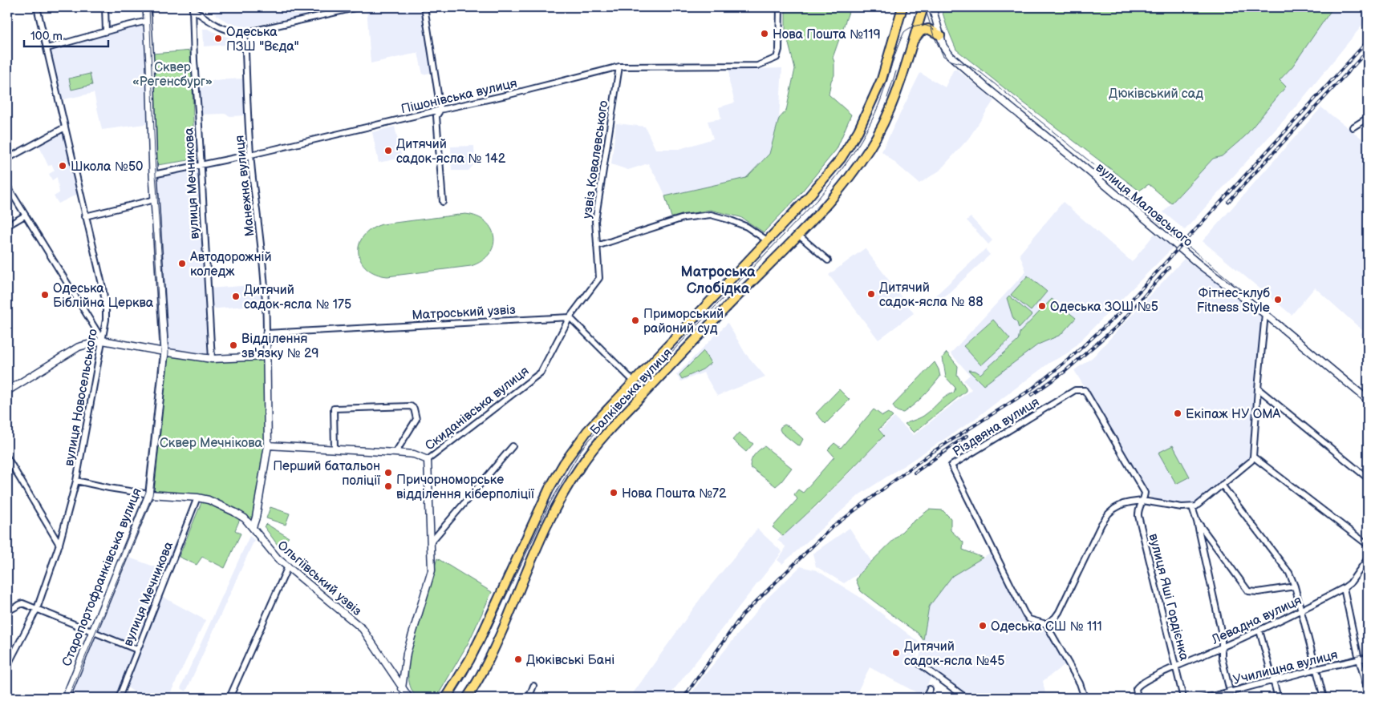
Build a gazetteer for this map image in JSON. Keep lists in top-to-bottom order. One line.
{"streets":{"main road":["Балківська вулиця","Старопортофранківська вулиця"],"street":["Пішонівська вулиця","узвіз Ковалевського","вулиця Мечникова","Манежна вулиця","вулиця Маловського","Матроський узвіз","вулиця Новосельського","Скиданівська вулиця","Різдвяна вулиця","Ольгіївський узвіз","вулиця Яші Гордієнка","Левадна вулиця","Училищна вулиця"]},"crossings":[["Пішонівська вулиця","узвіз Ковалевського"],["Пішонівська вулиця","вулиця Мечникова"],["Пішонівська вулиця","Манежна вулиця"],["Пішонівська вулиця","Старопортофранківська вулиця"],["узвіз Ковалевського","Матроський узвіз"],["узвіз Ковалевського","Скиданівська вулиця"],["вулиця Мечникова","Ольгіївський узвіз"],["Манежна вулиця","Матроський узвіз"],["Манежна вулиця","Ольгіївський узвіз"],["Матроський узвіз","Скиданівська вулиця"],["Скиданівська вулиця","Ольгіївський узвіз"],["Різдвяна вулиця","вулиця Яші Гордієнка"],["Старопортофранківська вулиця","Ольгіївський узвіз"],["вулиця Яші Гордієнка","Левадна вулиця"]],"districts":["Матроська Слобідка"],"parks":["Сквер «Регенсбург»","Дюківський сад","Сквер Мечнікова"],"places":["Нова Пошта №119","Одеська ПЗШ \"Вєда\"","Дитячий садок-ясла № 142","Школа №50","Автодорожній коледж","Дитячий садок-ясла № 88","Одеська Біблійна Церква","Дитячий садок-ясла № 175","Фітнес-клуб Fitness Style","Одеська ЗОШ №5","Приморський районий суд","Відділення зв'язку № 29","Екіпаж НУ ОМА","Перший батальон поліції","Причорноморське відділення кіберполіції","Нова Пошта №72","Одеська СШ № 111","Дитячий садок-ясла №45","Дюківські Бані"],"scale_bar":"100 m"}
